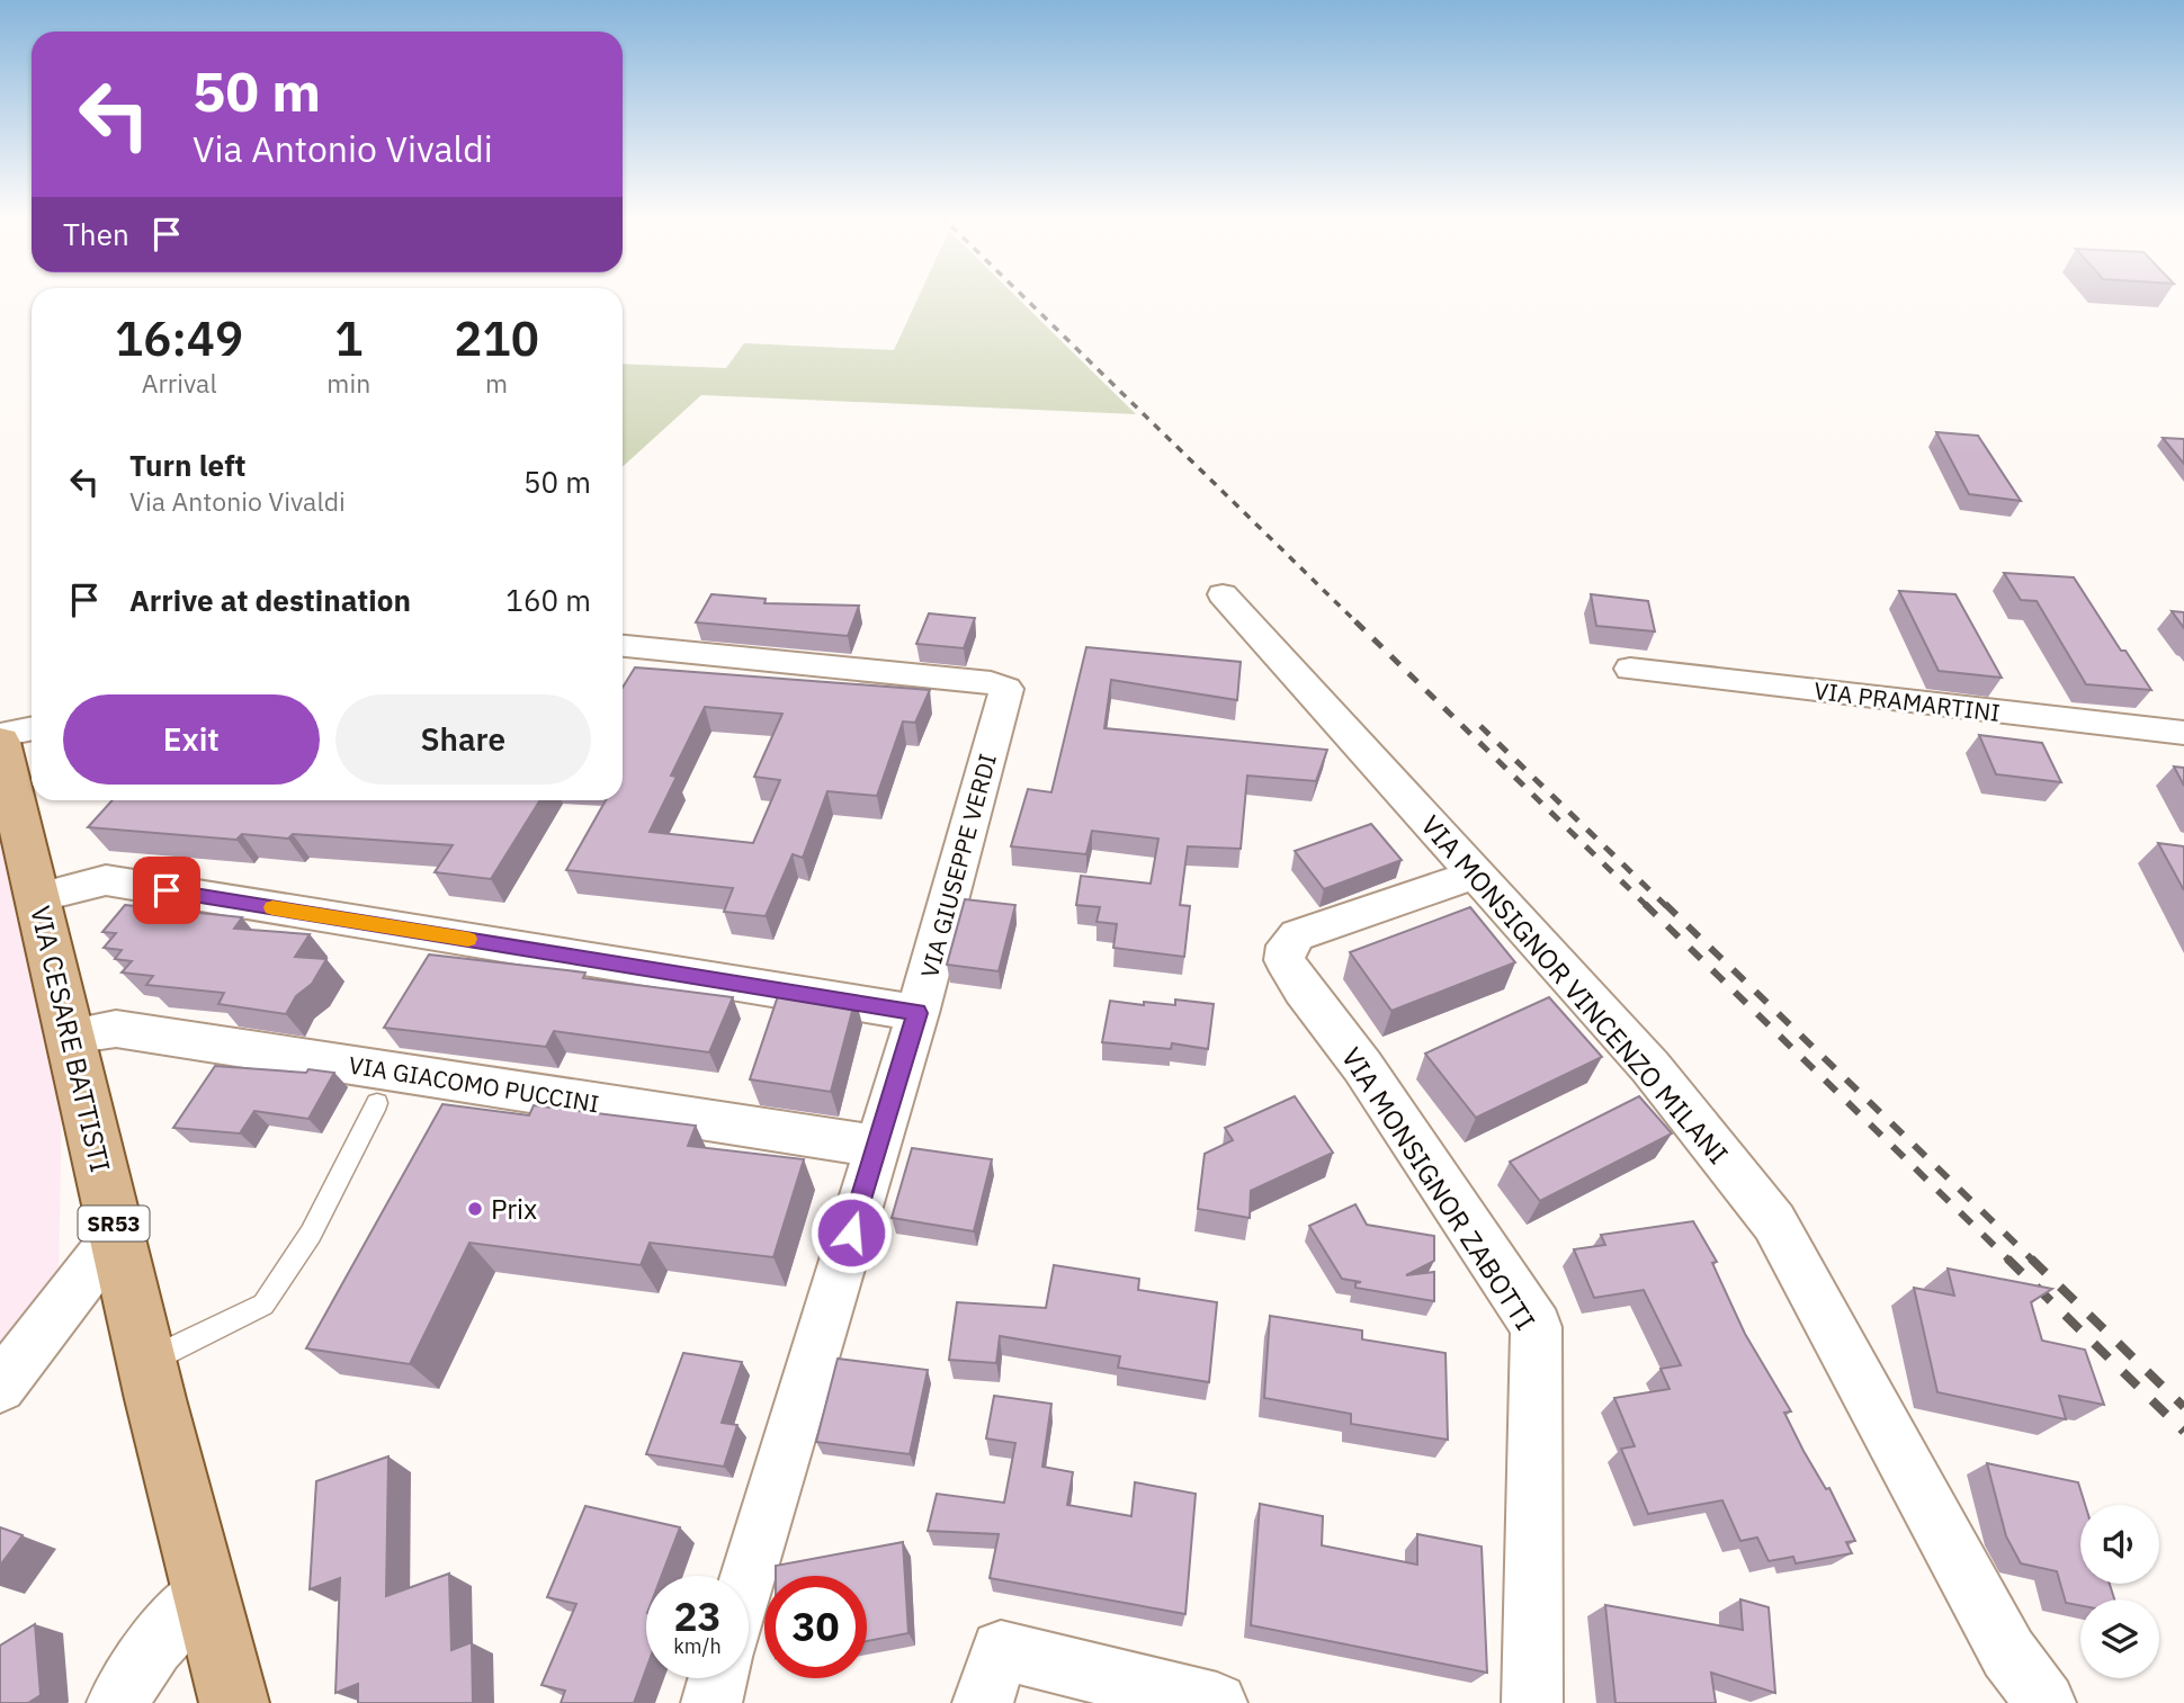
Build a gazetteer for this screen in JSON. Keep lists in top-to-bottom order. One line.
{"streets":{"main road":["VIA CESARE BATTISTI","SR53"],"street":["VIA PRAMARTINI","VIA GIUSEPPE VERDI","VIA MONSIGNOR VINCENZO MILANI","VIA GIACOMO PUCCINI","VIA MONSIGNOR ZABOTTI"]},"crossings":[["VIA GIUSEPPE VERDI","VIA GIACOMO PUCCINI"],["VIA MONSIGNOR VINCENZO MILANI","VIA MONSIGNOR ZABOTTI"],["VIA CESARE BATTISTI","VIA GIACOMO PUCCINI"]],"places":["Prix"],"page":{"turn":["50 m","Via Antonio Vivaldi"],"then":"Then","eta":["16:49","Arrival","1","min","210","m"],"list":[{"name":"Turn left","note":"Via Antonio Vivaldi","value":"50 m"},{"name":"Arrive at destination","value":"160 m"}],"buttons":["Exit","Share"],"speed":"23 km/h","limit":"30"}}
